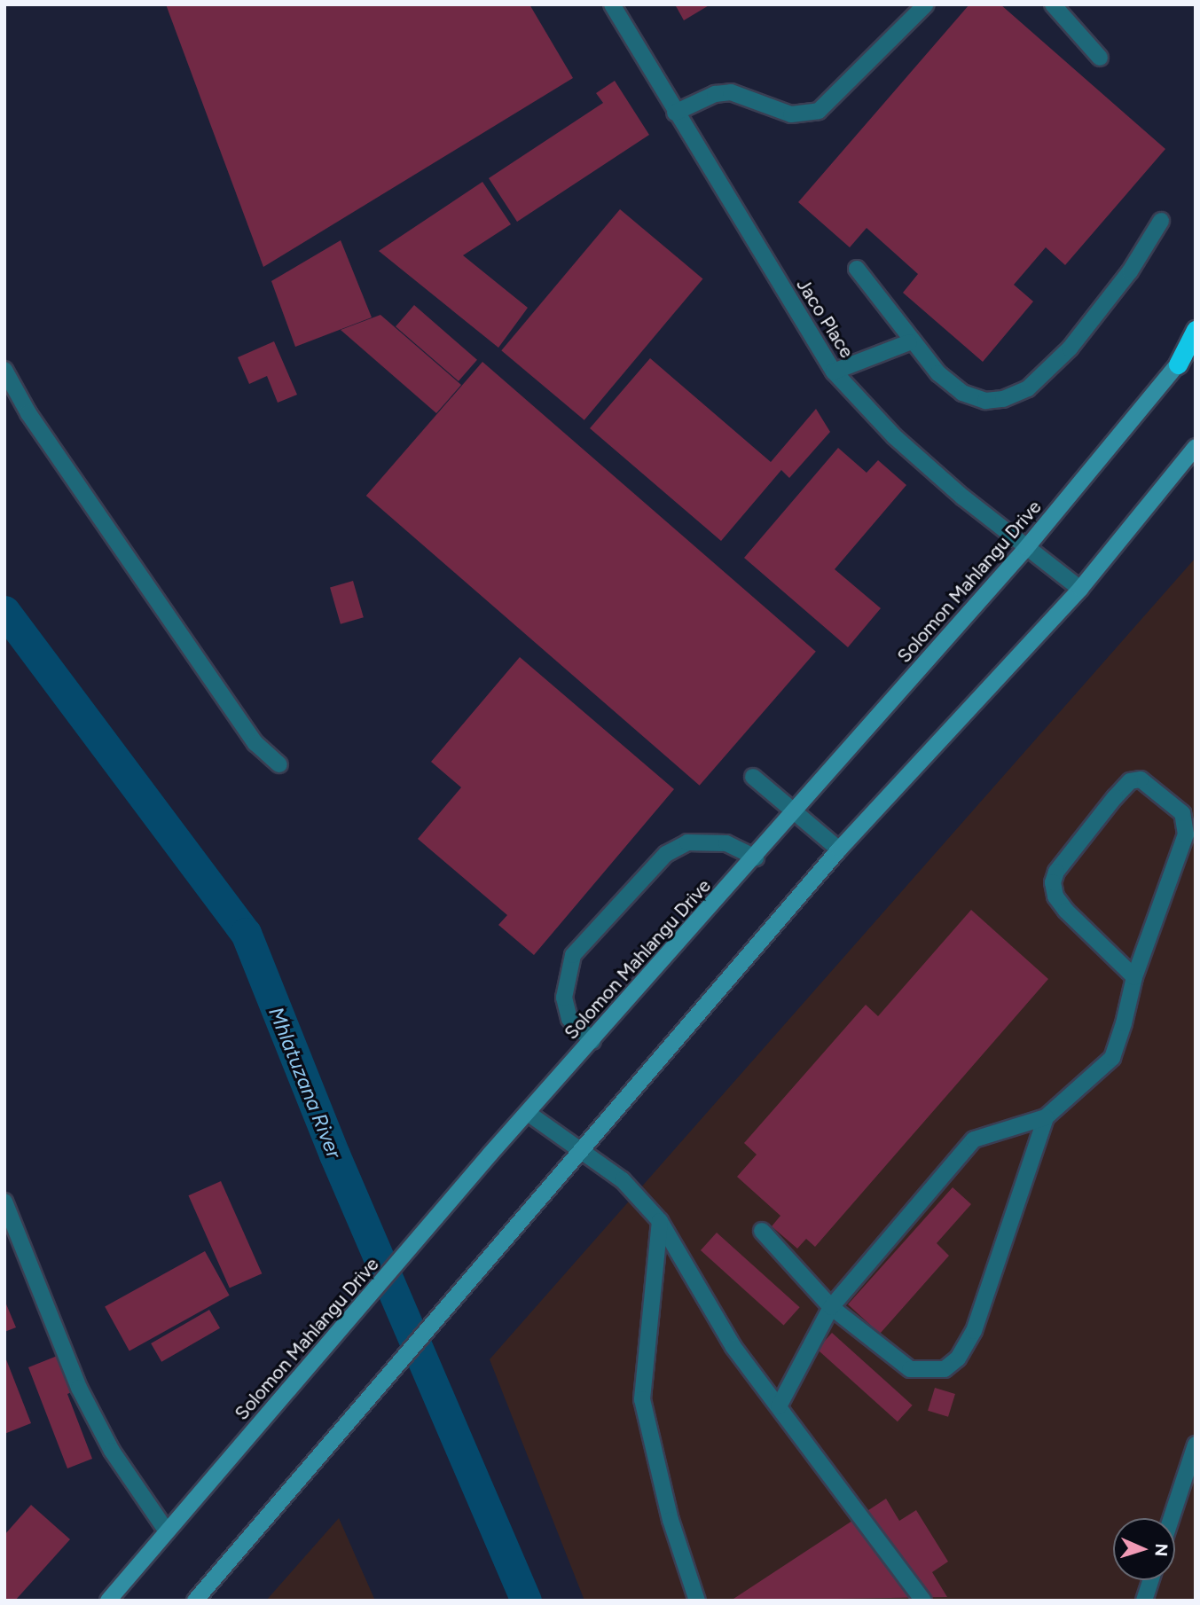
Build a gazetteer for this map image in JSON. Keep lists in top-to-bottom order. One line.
{"streets":{"main road":["Solomon Mahlangu Drive"],"lane":["Jaco Place"]},"crossings":[["Jaco Place","Solomon Mahlangu Drive"]],"water":["Mhlatuzana River"],"north":"right"}
